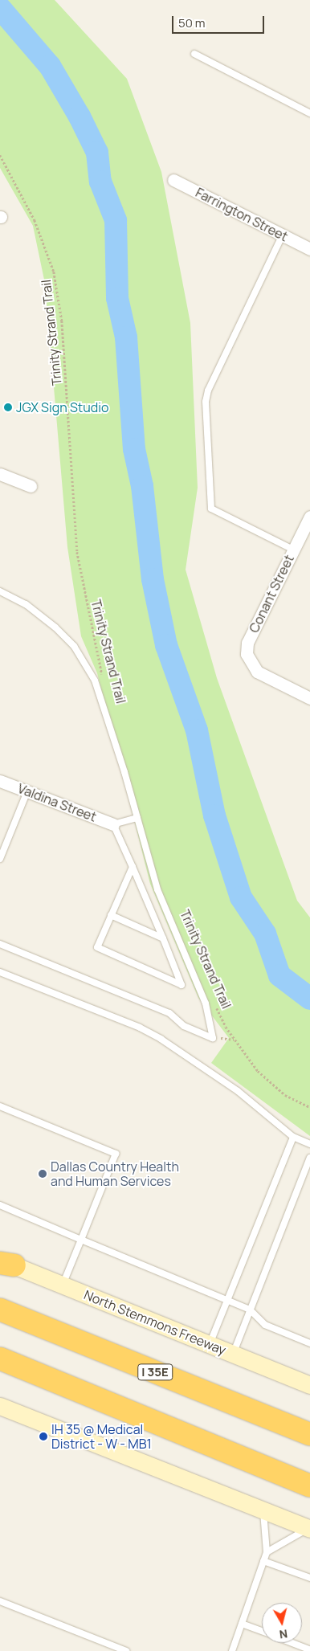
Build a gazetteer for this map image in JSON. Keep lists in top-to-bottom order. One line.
{"streets":{"highway":["I 35E"],"main road":["North Stemmons Freeway"],"street":["Farrington Street","Conant Street","Valdina Street"],"path":["Trinity Strand Trail"]},"places":["JGX Sign Studio","Dallas Country Health and Human Services","IH 35 @ Medical District - W - MB1"],"scale_bar":"50 m","north":"bottom"}
